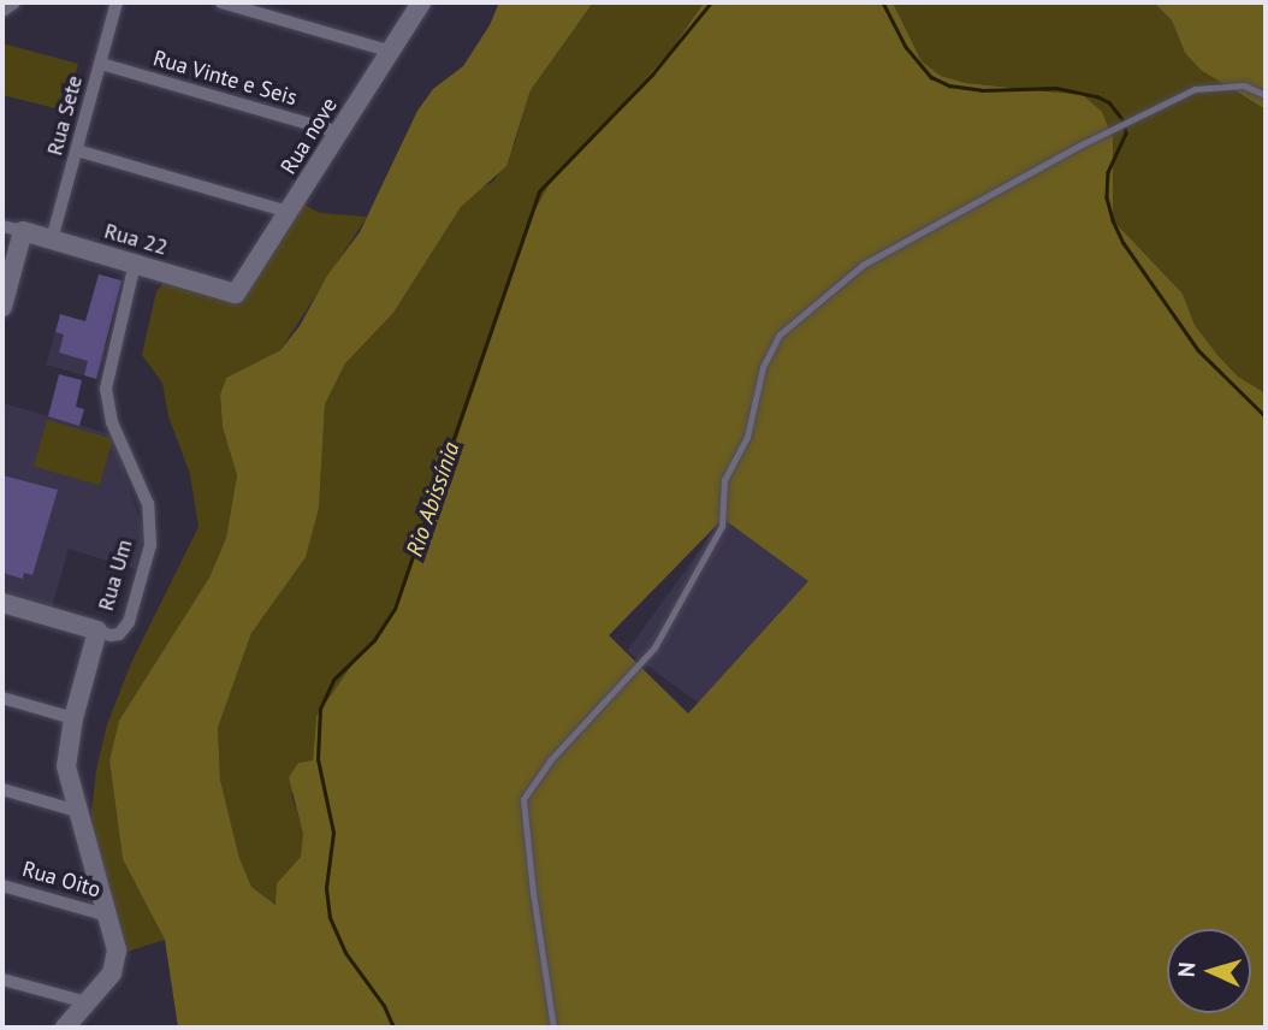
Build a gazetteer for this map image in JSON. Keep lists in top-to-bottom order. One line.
{"streets":{"street":["Rua Vinte e Seis","Rua Sete","Rua nove","Rua 22","Rua Um","Rua Oito"]},"crossings":[["Rua Vinte e Seis","Rua Sete"],["Rua Vinte e Seis","Rua nove"],["Rua Sete","Rua 22"],["Rua nove","Rua 22"],["Rua 22","Rua Um"],["Rua Um","Rua Oito"]],"water":["Rio Abissínia"],"north":"left"}
